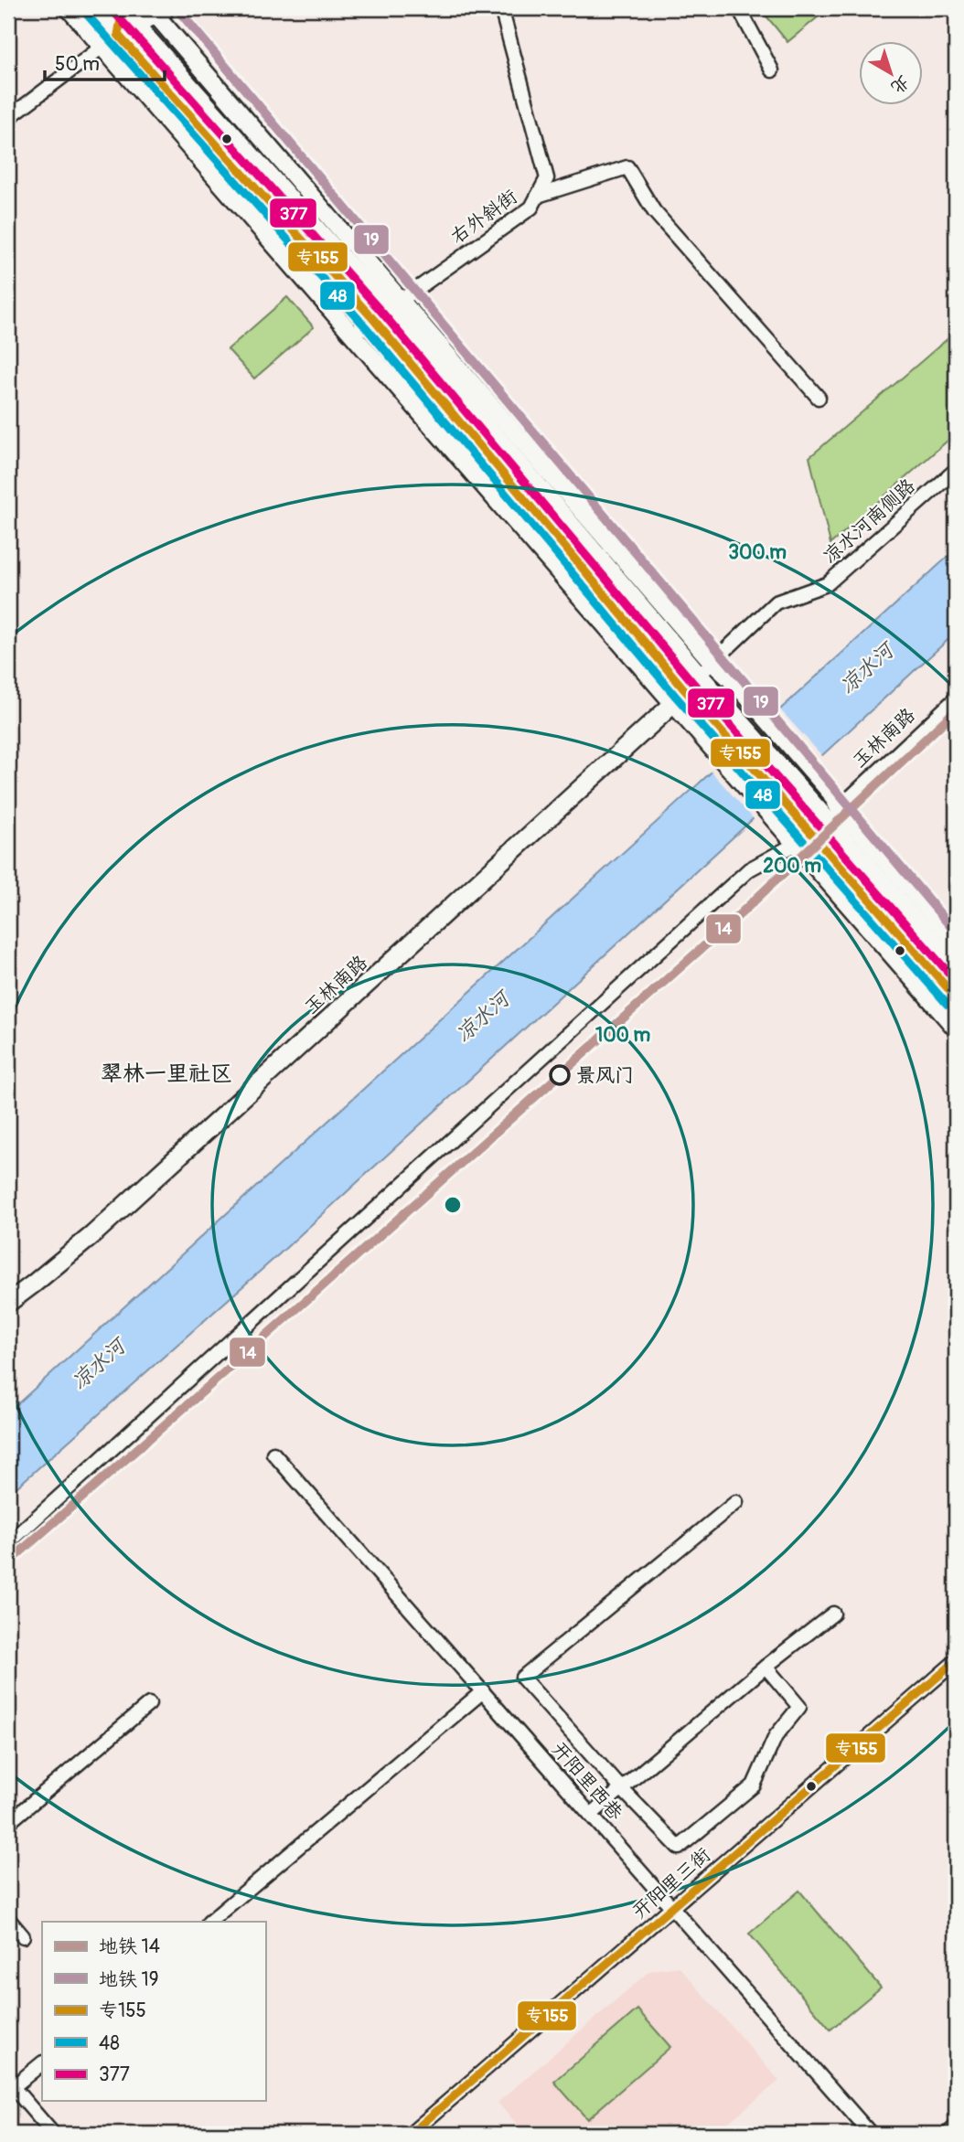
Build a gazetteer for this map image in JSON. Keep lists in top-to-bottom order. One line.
{"streets":{"main road":["玉林南路"],"street":["右外斜街","凉水河南侧路","开阳里西巷","开阳里三街"]},"crossings":[["凉水河南侧路","玉林南路"],["开阳里西巷","开阳里三街"]],"districts":["翠林一里社区"],"water":["凉水河"],"places":["景风门"],"lines":["metro line 19","transit line 专155","transit line 377","transit line 48","metro line 14"],"legend":["地铁 14","地铁 19","专155","48","377"],"scale_bar":"50 m","north":"bottom right","rings":["300 m","200 m","100 m"]}
